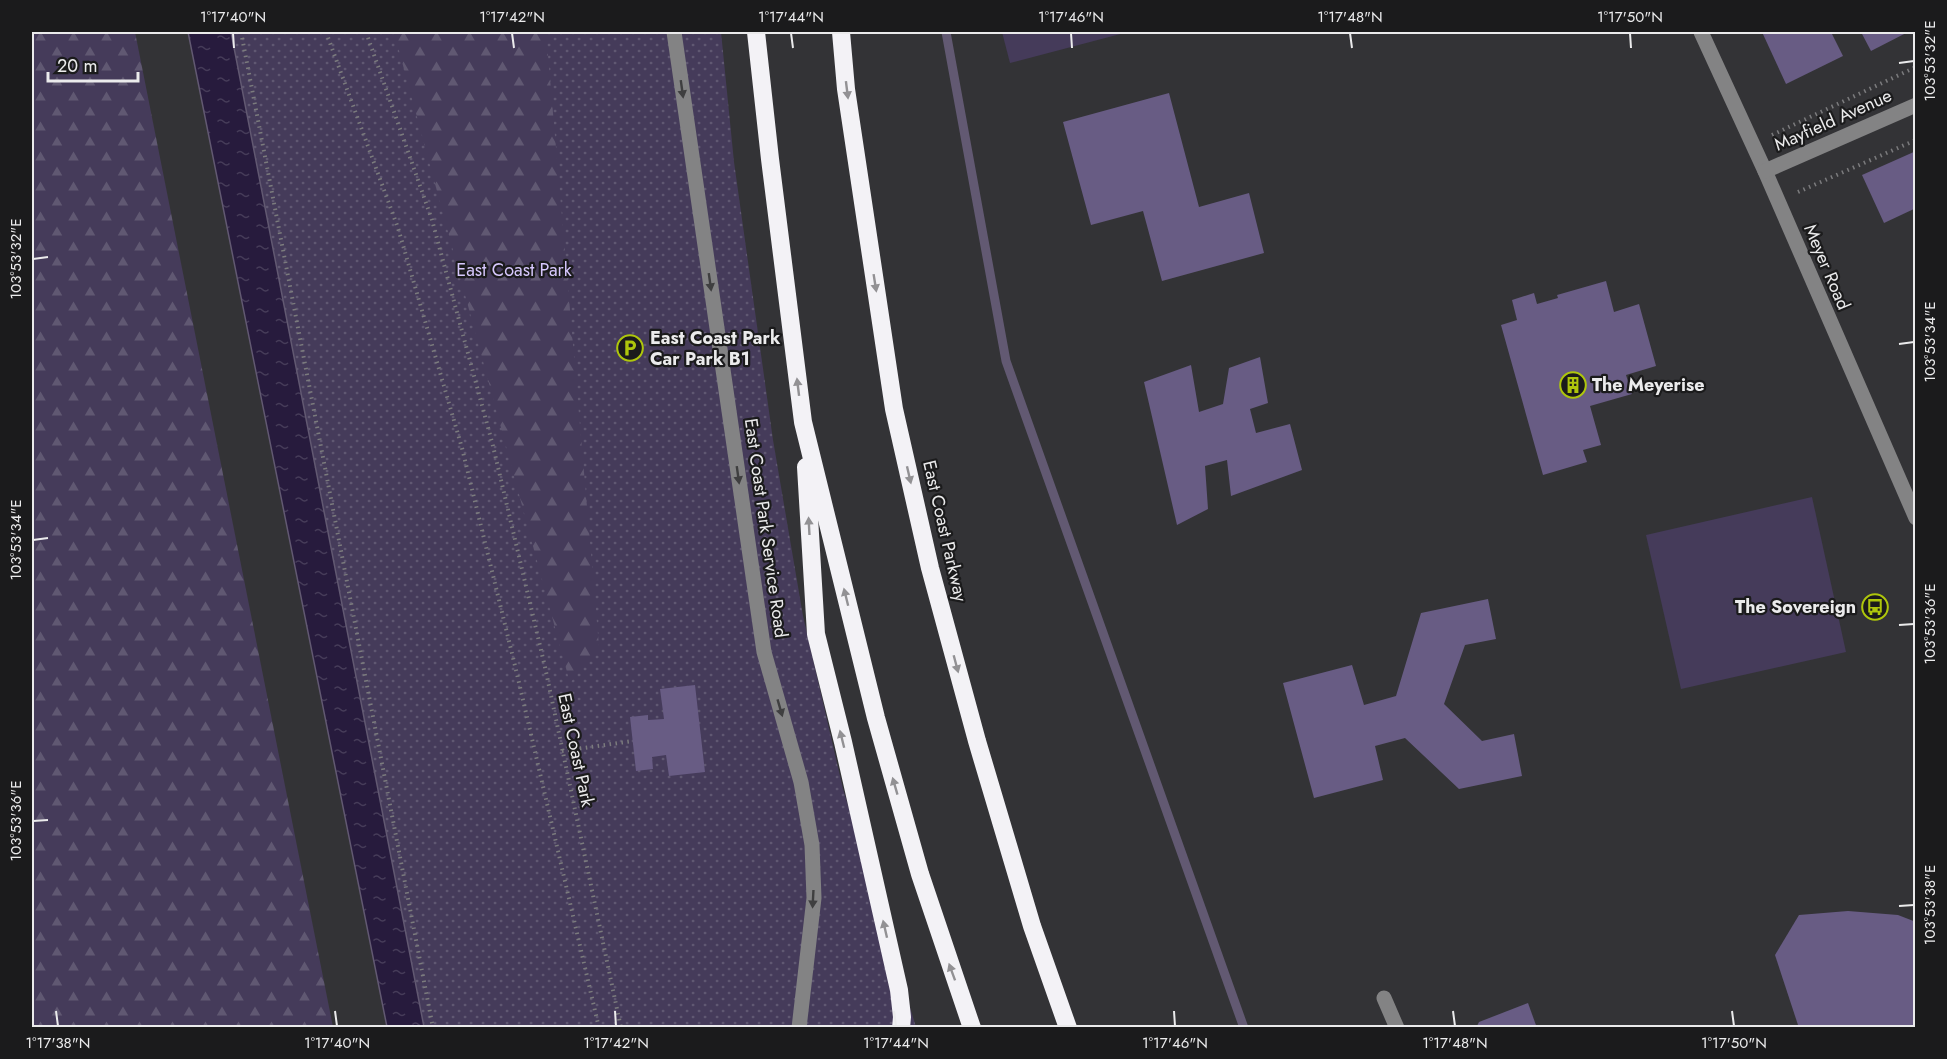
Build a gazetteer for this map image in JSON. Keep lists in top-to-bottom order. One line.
{"streets":{"highway":["East Coast Parkway"],"street":["Mayfield Avenue","Meyer Road","East Coast Park Service Road"],"path":["East Coast Park"]},"crossings":[["Mayfield Avenue","Meyer Road"]],"one_way":["East Coast Park Service Road"],"parks":["East Coast Park"],"places":{"parking":["East Coast Park Car Park B1"],"building":["The Meyerise"],"bus stop":["The Sovereign"]},"scale_bar":"20 m","coordinates":["1°17'40\"N","1°17'42\"N","1°17'44\"N","1°17'46\"N","1°17'48\"N","1°17'50\"N","103°53'32\"E","103°53'34\"E","103°53'36\"E","103°53'38\"E","1°17'38\"N"]}
